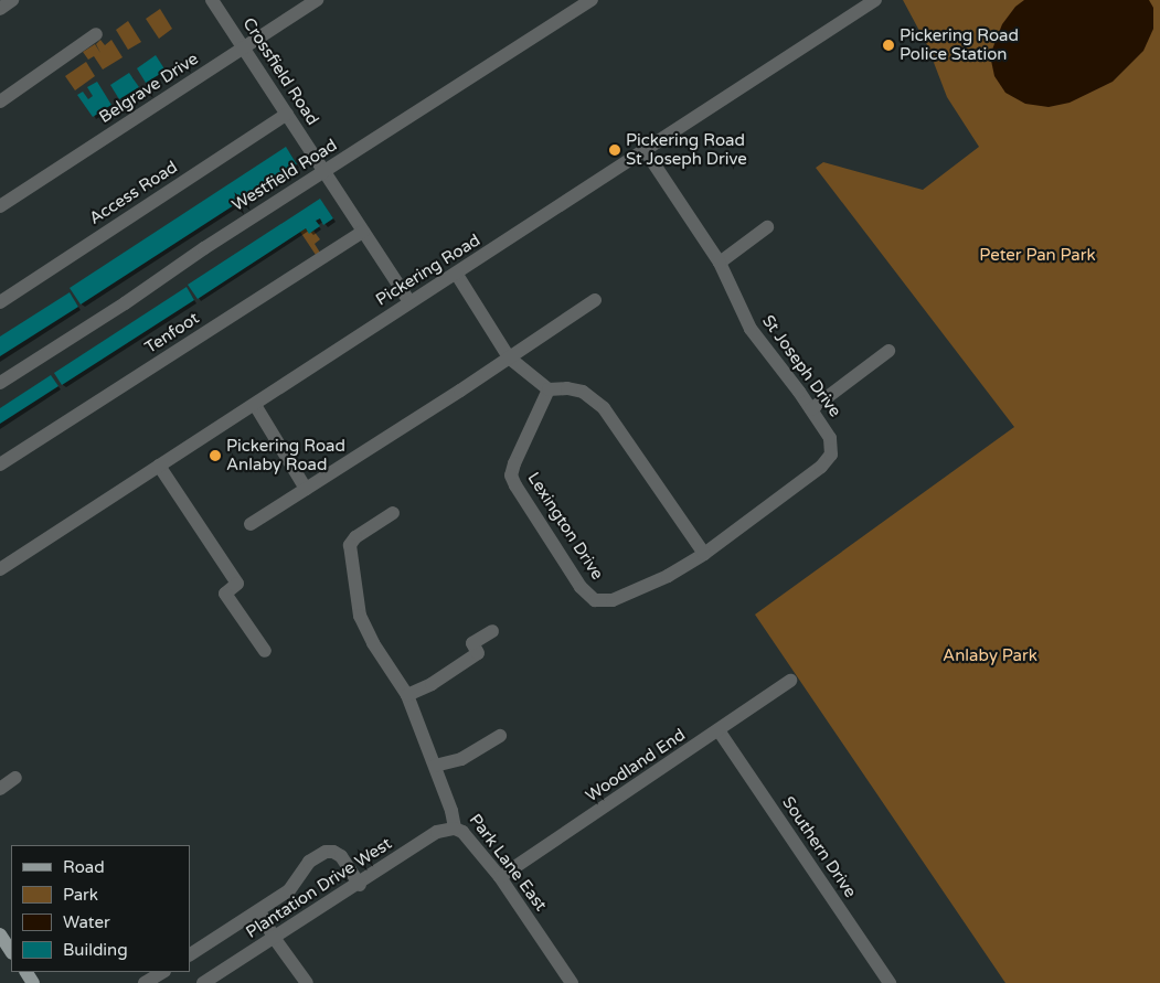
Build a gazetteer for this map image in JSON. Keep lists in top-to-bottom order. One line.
{"streets":{"street":["Crossfield Road","Belgrave Drive","Westfield Road","Access Road","Pickering Road","Tenfoot","St Joseph Drive","Lexington Drive","Woodland End","Southern Drive","Park Lane East","Plantation Drive West"]},"crossings":[["Crossfield Road","Belgrave Drive"],["Crossfield Road","Westfield Road"],["Crossfield Road","Access Road"],["Crossfield Road","Pickering Road"],["Crossfield Road","Tenfoot"],["Pickering Road","St Joseph Drive"],["St Joseph Drive","Lexington Drive"],["Woodland End","Southern Drive"],["Woodland End","Park Lane East"],["Park Lane East","Plantation Drive West"]],"parks":["Peter Pan Park","Anlaby Park"],"places":["Pickering Road Police Station","Pickering Road St Joseph Drive","Pickering Road Anlaby Road"],"legend":["Road","Park","Water","Building"]}
